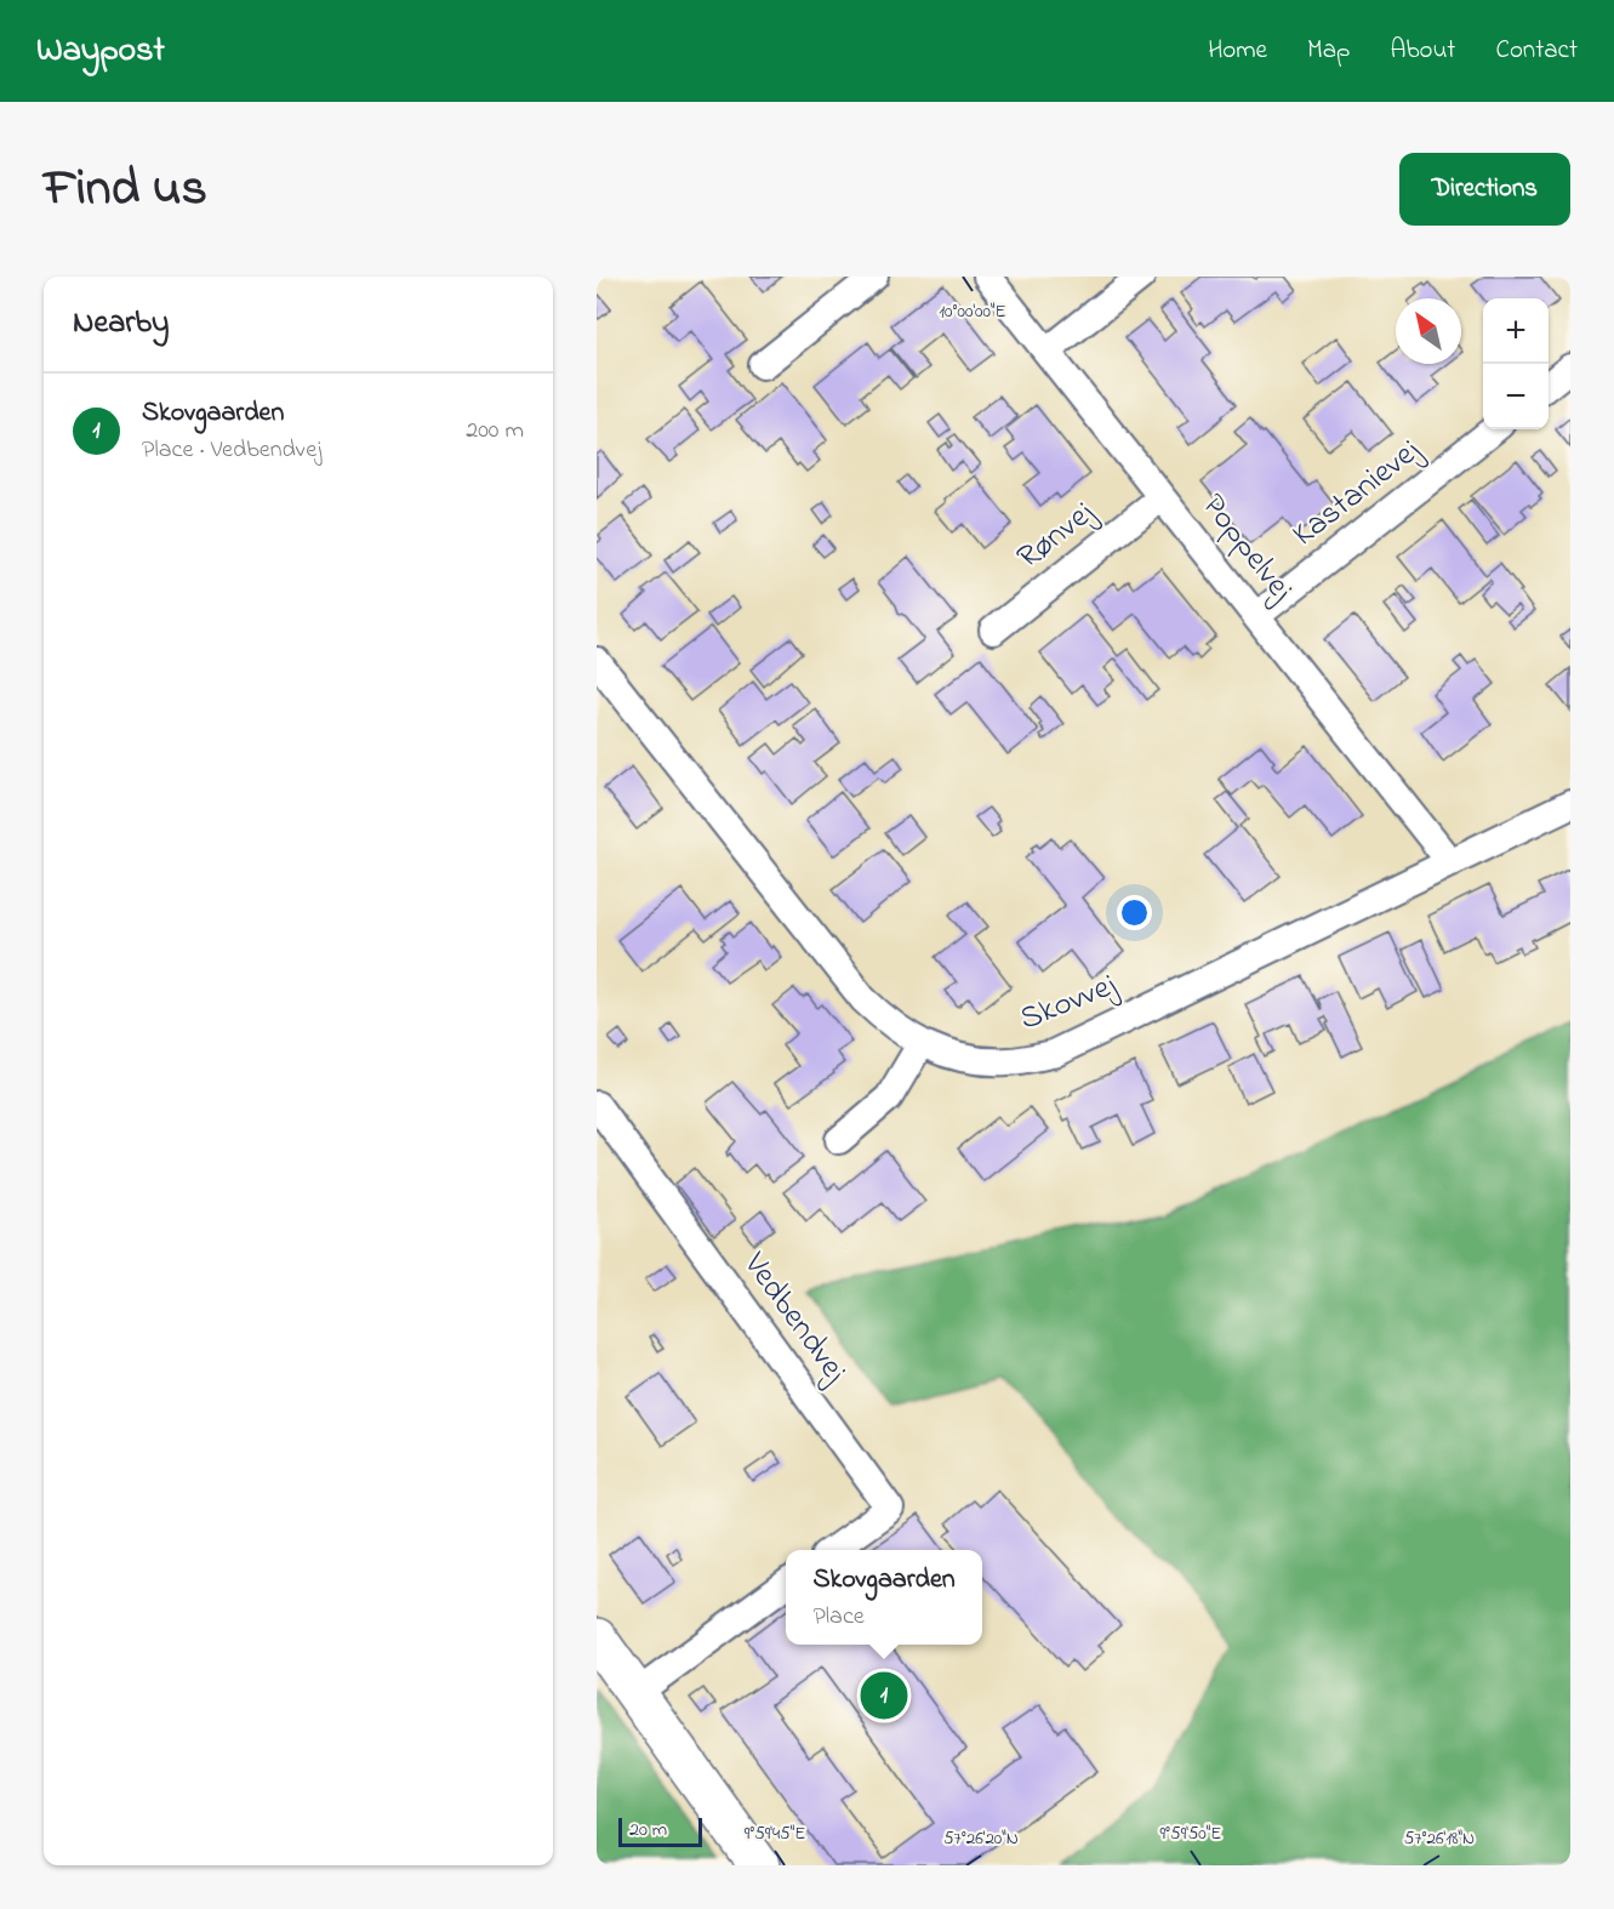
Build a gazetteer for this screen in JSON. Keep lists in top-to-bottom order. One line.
{"streets":{"street":["Kastanievej","Rønvej","Poppelvej","Skovvej","Vedbendvej"]},"crossings":[["Kastanievej","Poppelvej"],["Rønvej","Poppelvej"],["Poppelvej","Skovvej"]],"scale_bar":"20 m","north":"top left","page":{"header":"Waypost","nav":["Home","Map","About","Contact"],"title":"Find us","buttons":"Directions","heading":"Nearby","map_buttons":["+","−"],"list":[{"mark":"1","name":"Skovgaarden","note":"Place · Vedbendvej","value":"200 m"}],"popup":["Skovgaarden","Place"],"pins":"1","scale":"20 m"},"coordinates":["10°00'00\"E","9°59'45\"E","9°59'50\"E","57°26'20\"N","57°26'18\"N"]}
